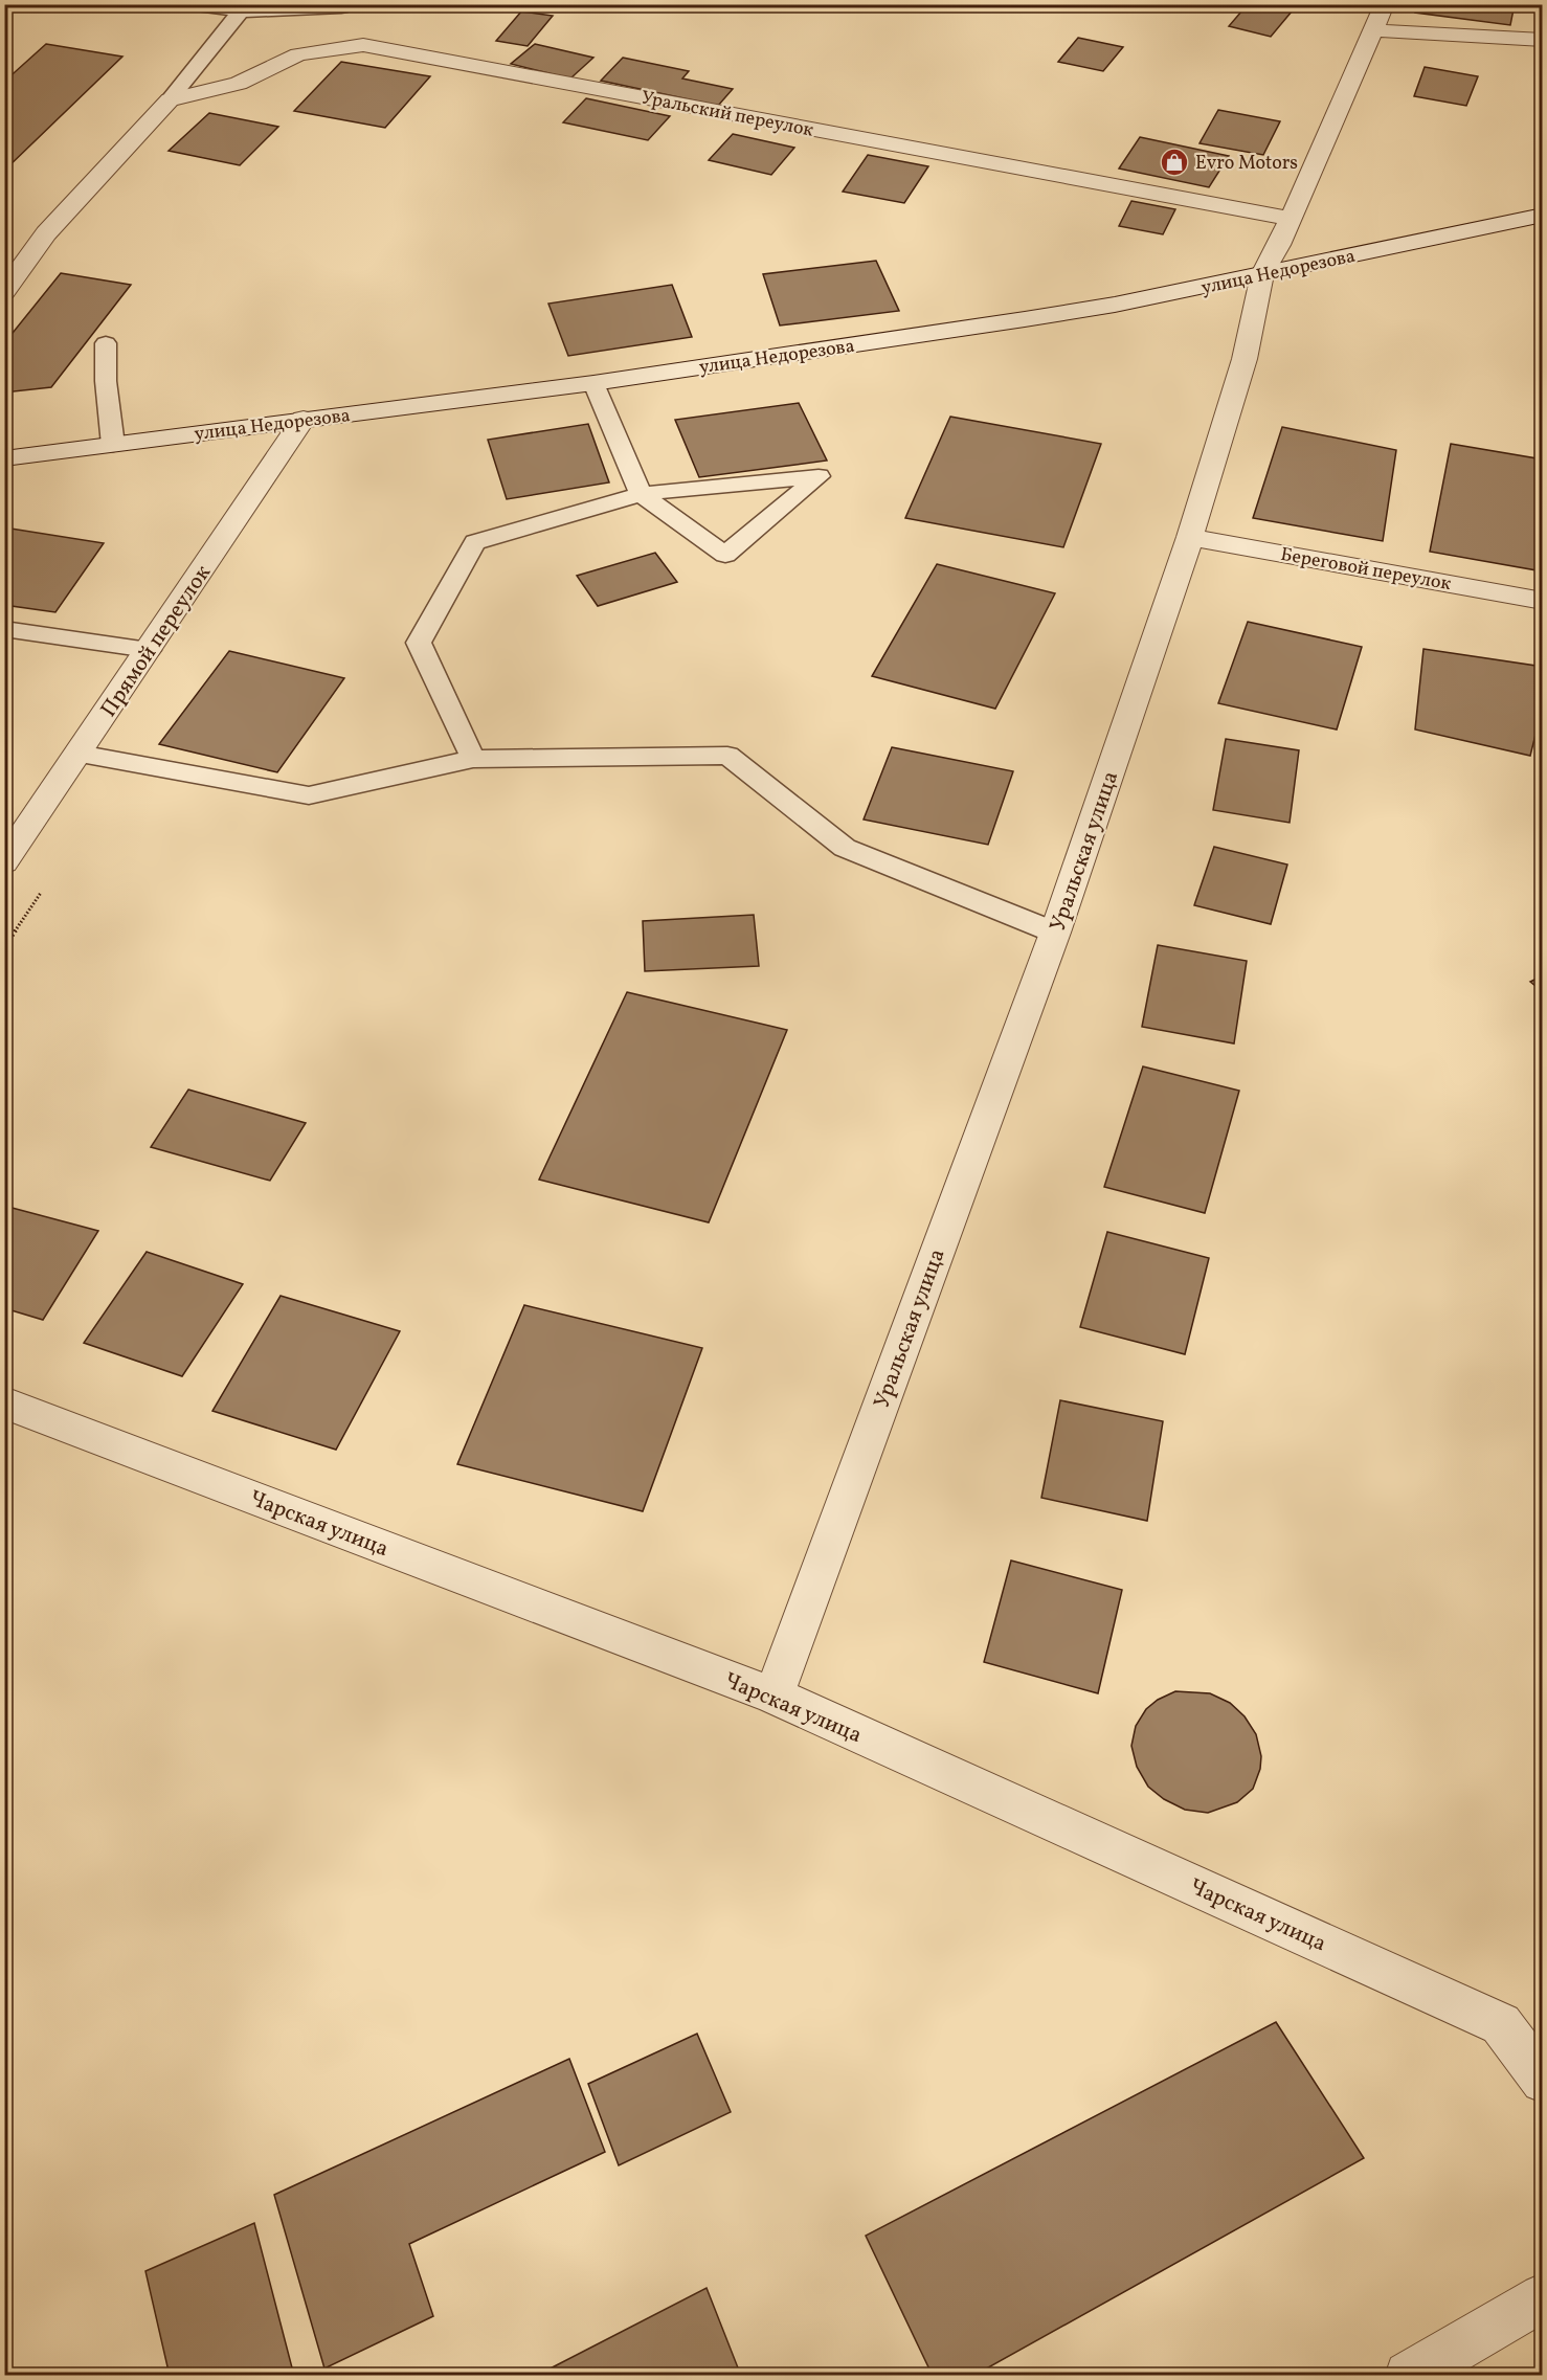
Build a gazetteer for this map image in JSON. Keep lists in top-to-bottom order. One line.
{"streets":{"street":["Уральский переулок","улица Недорезова","Береговой переулок","Прямой переулок","Уральская улица","Чарская улица"]},"crossings":[["Уральский переулок","Уральская улица"],["улица Недорезова","Прямой переулок"],["улица Недорезова","Уральская улица"],["Береговой переулок","Уральская улица"],["Уральская улица","Чарская улица"]],"places":{"shop":["Evro Motors"]}}
